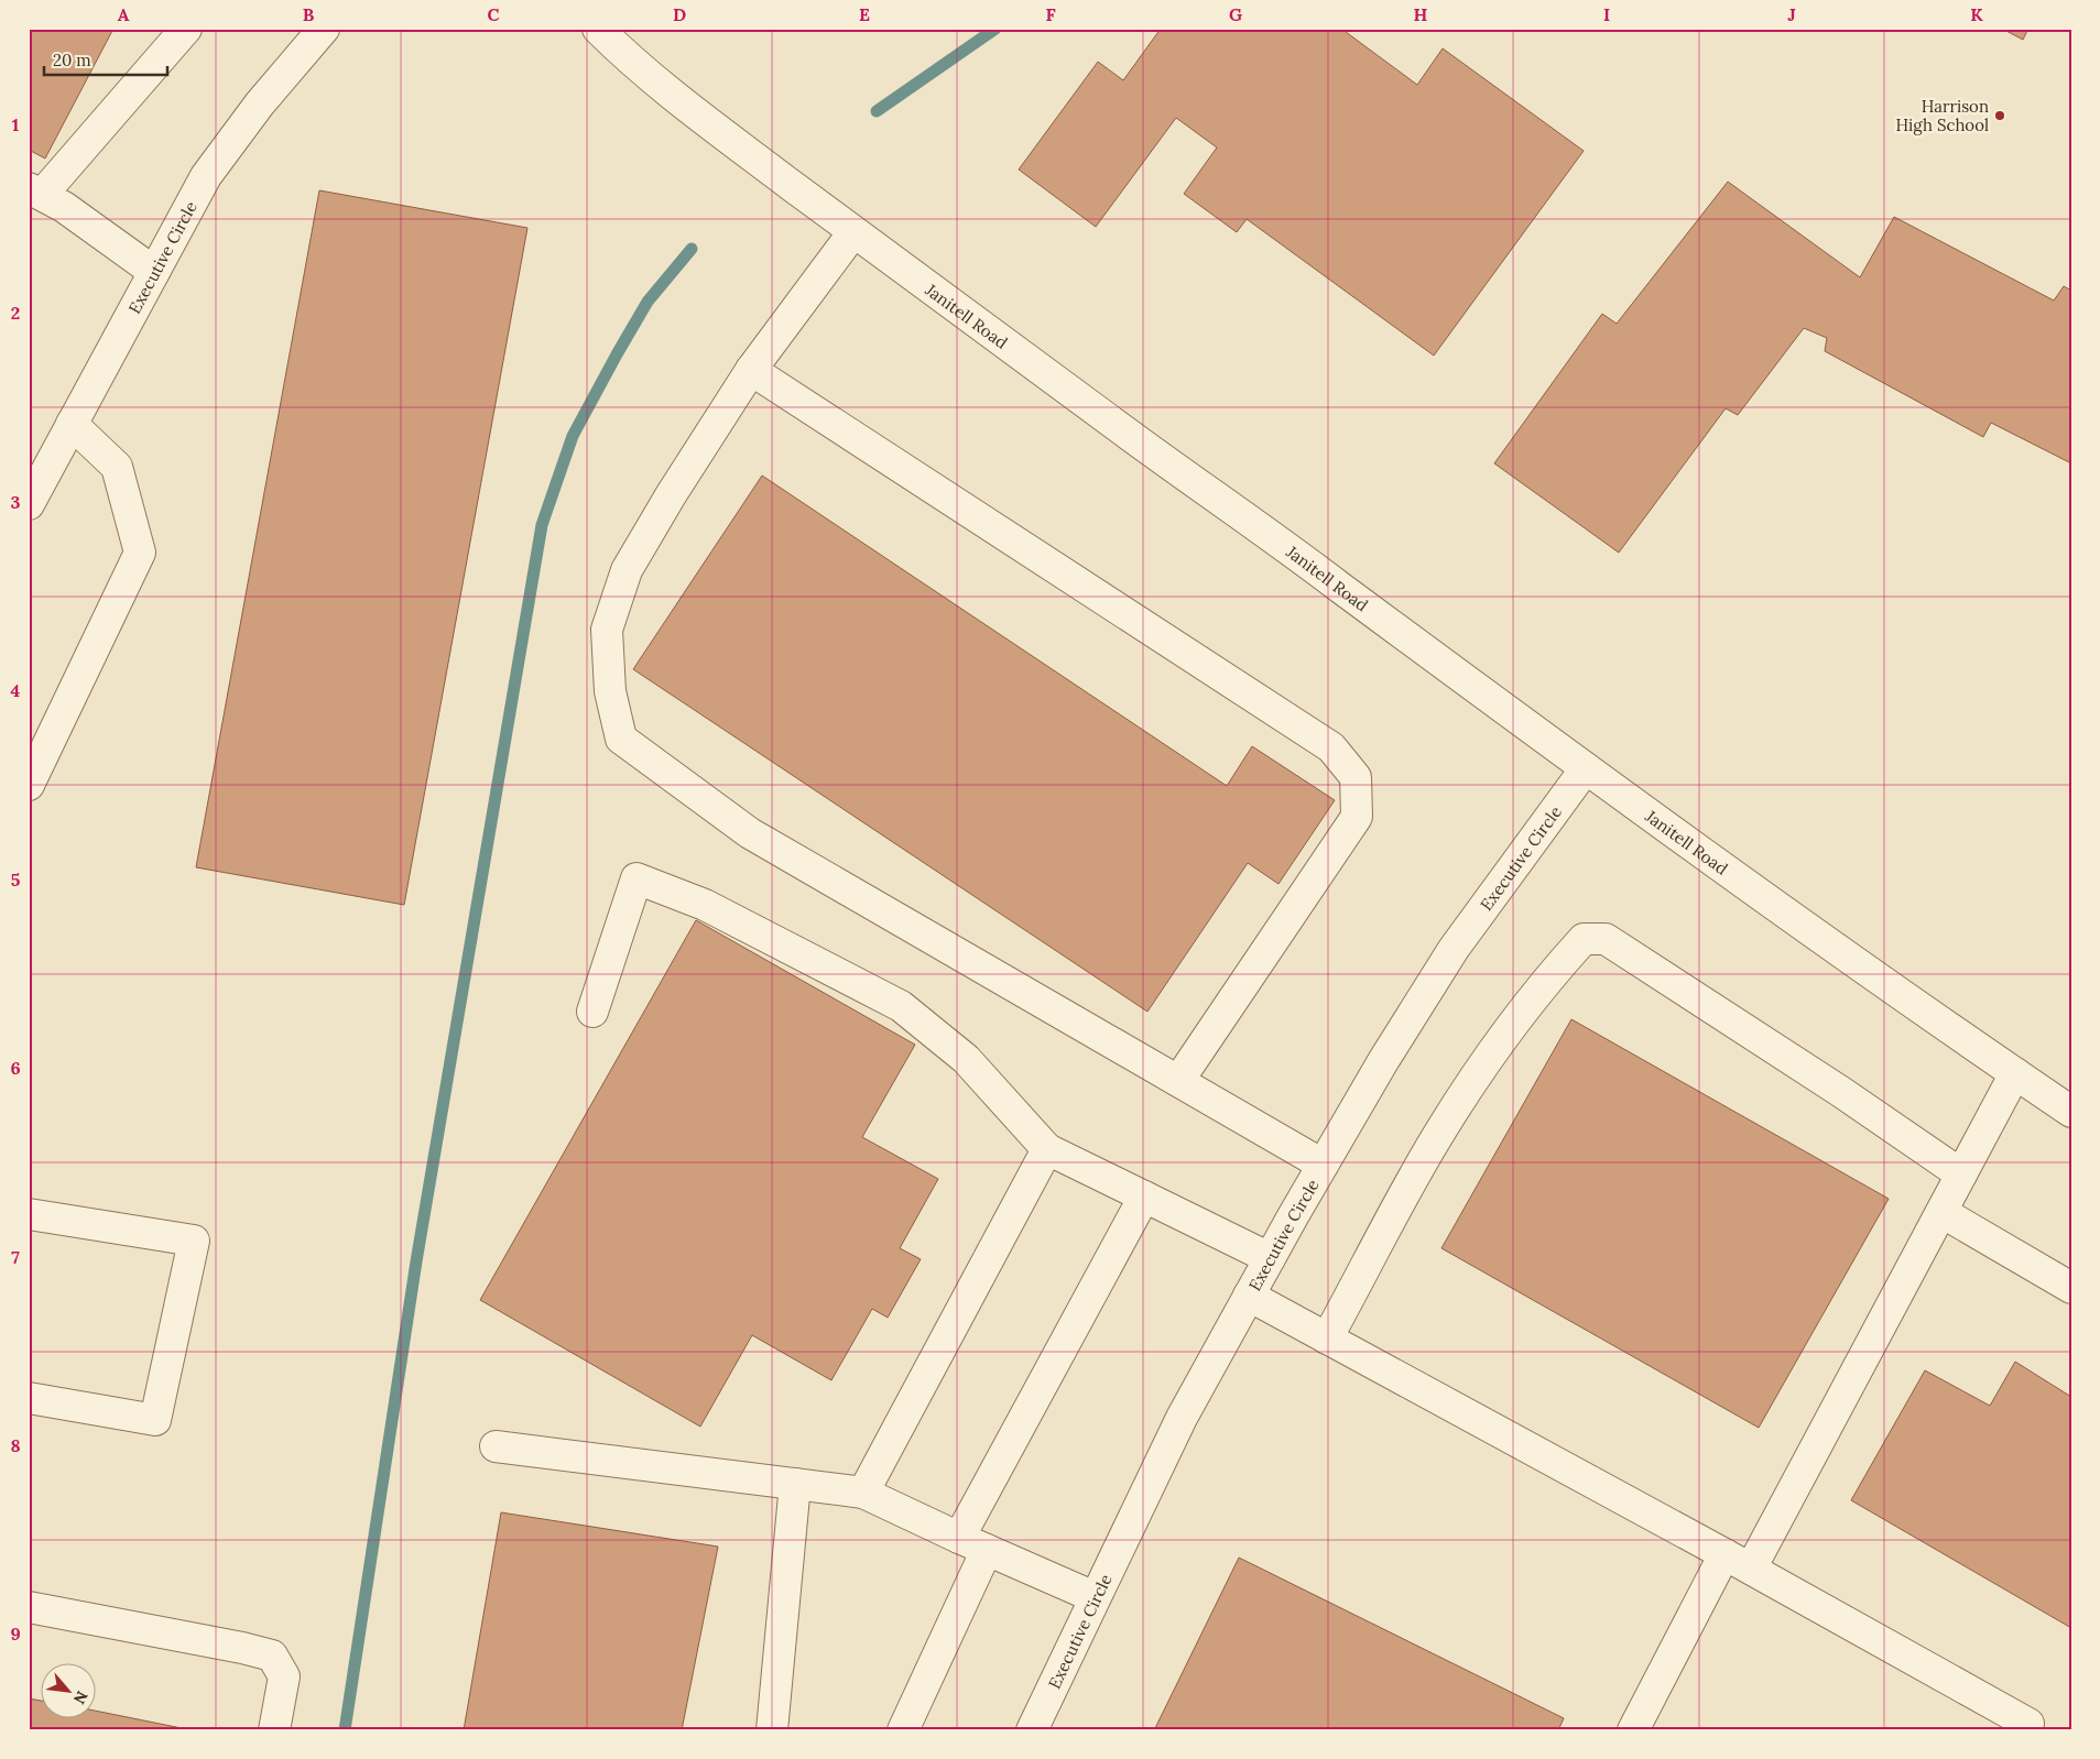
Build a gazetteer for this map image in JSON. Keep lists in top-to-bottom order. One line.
{"streets":{"street":["Executive Circle","Janitell Road"]},"crossings":[["Executive Circle","Janitell Road"]],"places":["Harrison High School"],"scale_bar":"20 m","north":"bottom right","grid":{"columns":["A","B","C","D","E","F","G","H","I","J","K"],"rows":["1","2","3","4","5","6","7","8","9"]}}
